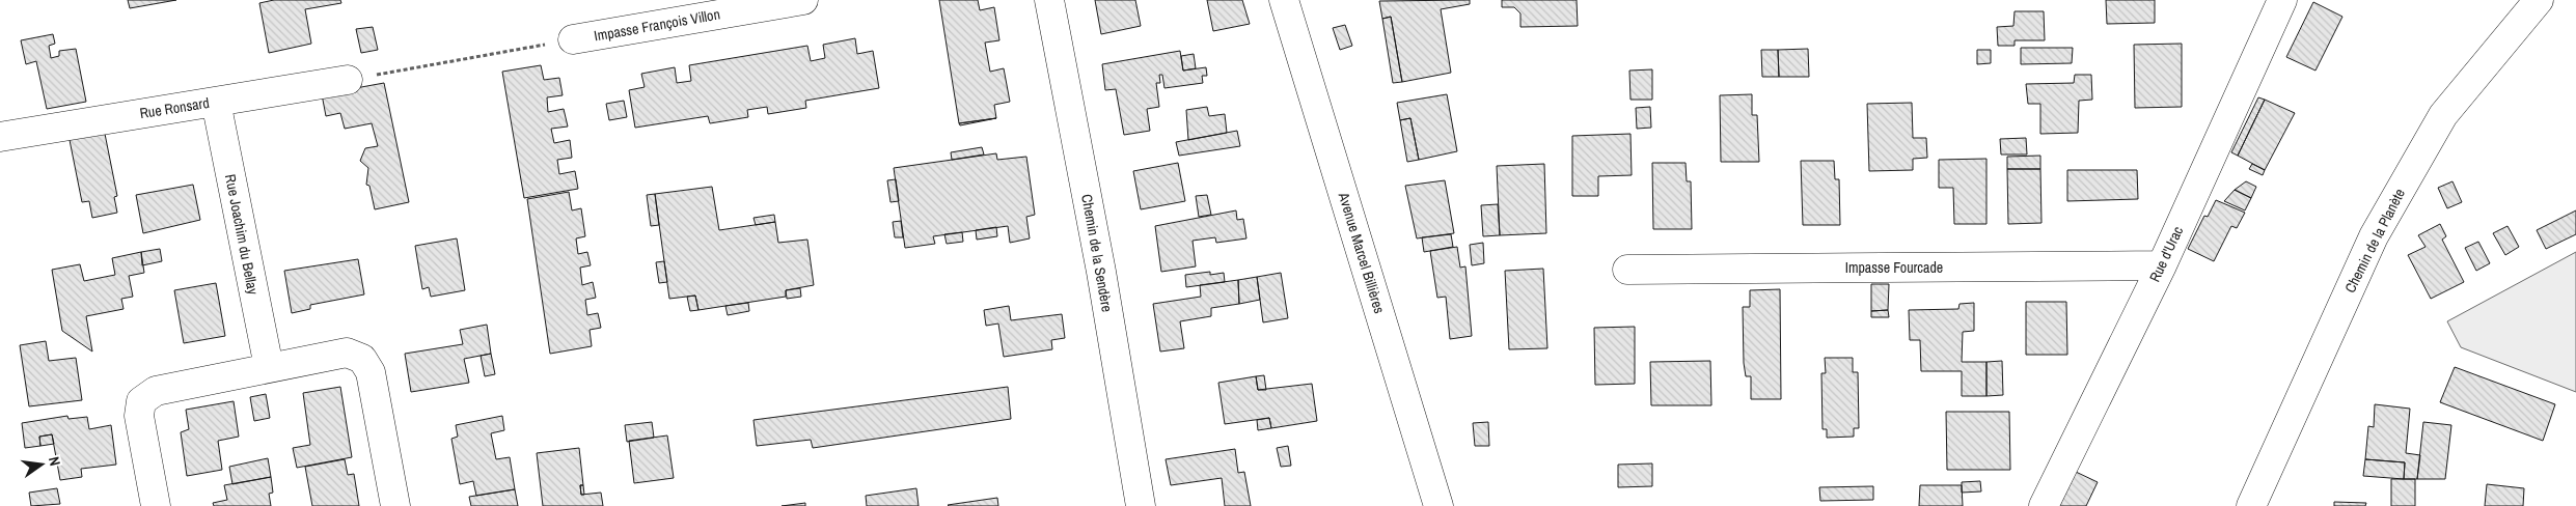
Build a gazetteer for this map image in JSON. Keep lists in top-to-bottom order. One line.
{"streets":{"street":["Impasse François Villon","Rue Ronsard","Rue Joachim du Bellay","Chemin de la Planète","Chemin de la Sendère","Avenue Marcel Billières","Rue d'Urac","Impasse Fourcade"]},"crossings":[["Rue Ronsard","Rue Joachim du Bellay"],["Rue d'Urac","Impasse Fourcade"]],"north":"right"}
